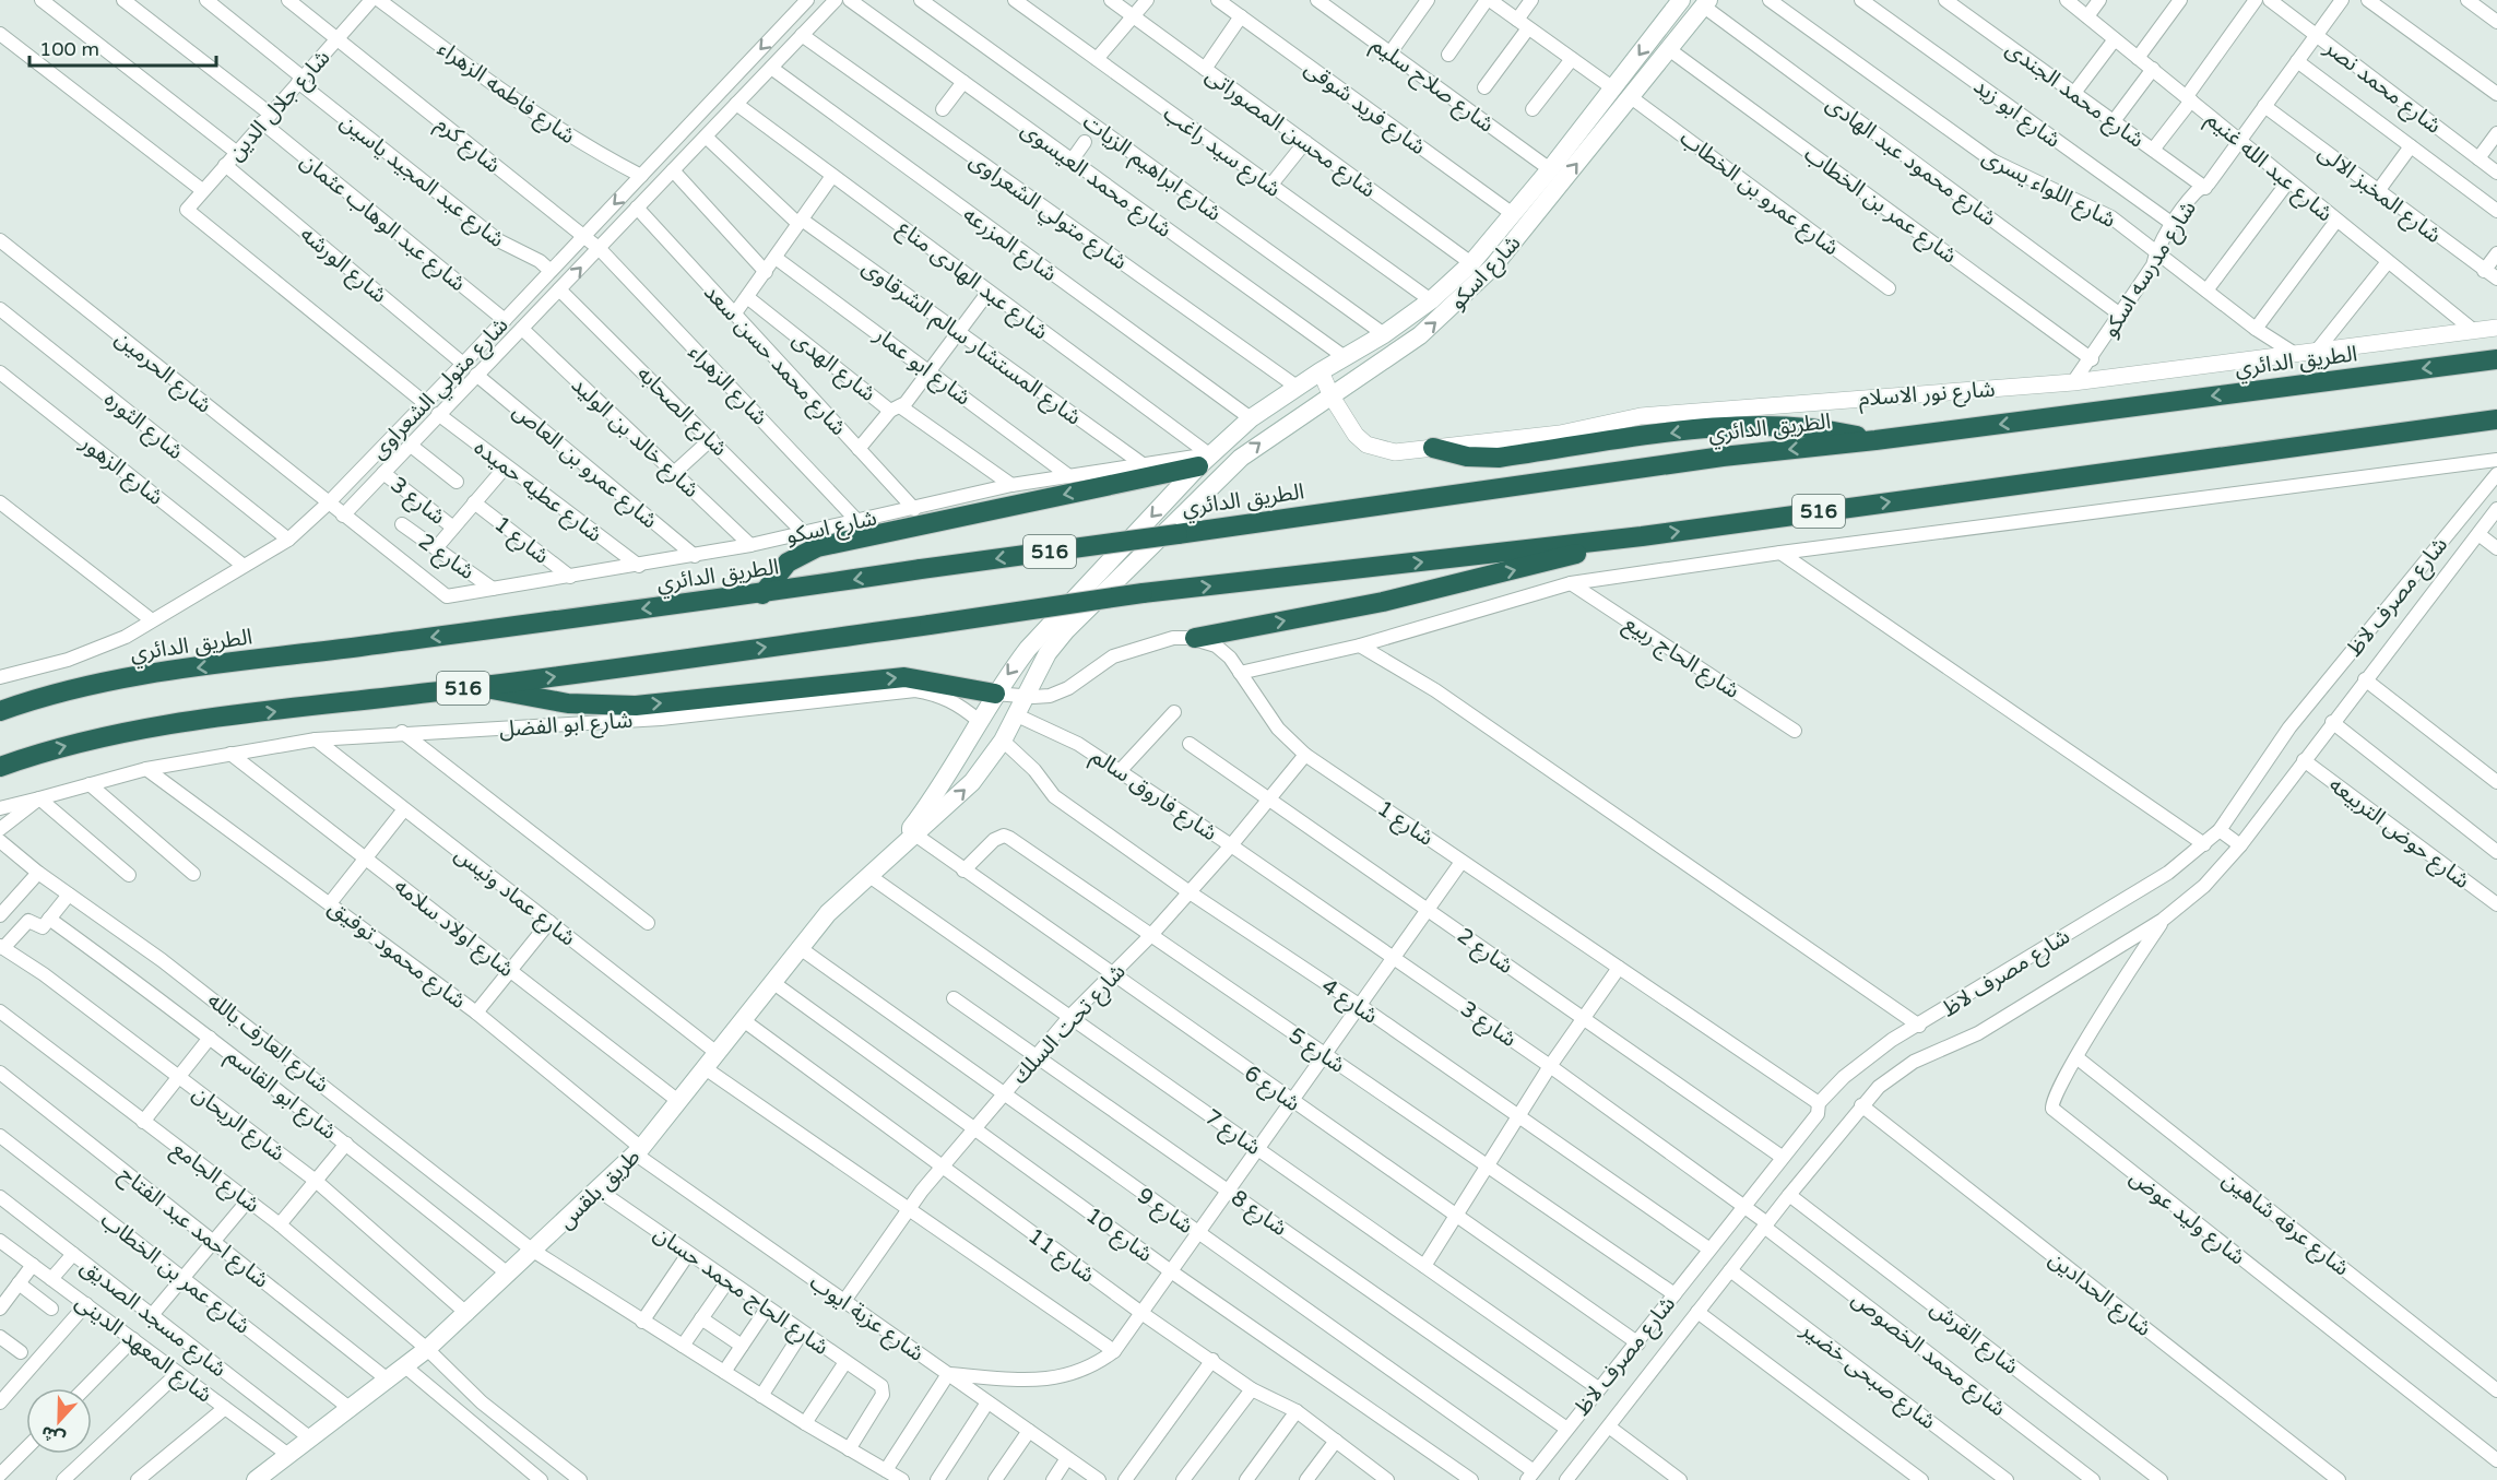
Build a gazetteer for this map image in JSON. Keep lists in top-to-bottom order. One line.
{"streets":{"highway":["الطريق الدائري","516"],"main road":["شارع اسكو","طريق بلقس"],"street":["شارع صلاح سليم","شارع محمد نصر","شارع فاطمه الزهراء","شارع محمد الجندى","شارع جلال الدين","شارع فريد شوقى","شارع ابو زيد","شارع محسن المصوراتى","شارع كرم","شارع سيد راغب","شارع محمود عبد الهادى","شارع عبد الله غنيم","شارع ابراهيم الزيات","شارع محمد العيسوى","شارع عبد المجيد ياسين","شارع اللواء يسرى","شارع عمرو بن الخطاب","شارع المخبز الالى","شارع عمر بن الخطاب","شارع متولي الشعراوى","شارع عبد الوهاب عثمان","شارع المزرعه","شارع الورشه","شارع مدرسه اسكو","شارع عبد الهادى مناع","شارع المستشار سالم الشرقاوى","شارع محمد حسن سعد","شارع الهدى","شارع ابو عمار","شارع الحرمين","شارع الزهراء","شارع نور الاسلام","شارع الصحابه","شارع الثوره","شارع خالد بن الوليد","شارع عمرو بن العاص","شارع الزهور","شارع عطيه حميده","شارع 3","شارع 1","شارع 2","شارع مصرف لاظ","شارع الحاج ربيع","شارع ابو الفضل","شارع فاروق سالم","شارع حوض التربيعه","شارع عماد ونيس","شارع اولاد سلامه","شارع محمود توفيق","شارع 4","شارع تحت السلك","شارع العارف بالله","شارع 5","شارع 6","شارع ابو القاسم","شارع الريحان","شارع 7","شارع الجامع","شارع 9","شارع 8","شارع وليد عوض","شارع عرفه شاهين","شارع احمد عبد الفتاح","شارع 10","شارع 11","شارع الحاج محمد حسان","شارع الحدادين","شارع مسجد الصديق","شارع عزبة ايوب","شارع القرش","شارع المعهد الدينى","شارع محمد الخصوص","شارع صبحى خضير"]},"crossings":[["شارع صلاح سليم","شارع اسكو"],["شارع محمد نصر","شارع مدرسه اسكو"],["شارع فاطمه الزهراء","شارع متولي الشعراوى"],["شارع محمد الجندى","شارع مدرسه اسكو"],["شارع جلال الدين","شارع كرم"],["شارع جلال الدين","شارع عبد المجيد ياسين"],["شارع جلال الدين","شارع متولي الشعراوى"],["شارع جلال الدين","شارع عبد الوهاب عثمان"],["شارع جلال الدين","شارع الورشه"],["شارع فريد شوقى","شارع اسكو"],["شارع ابو زيد","شارع مدرسه اسكو"],["شارع محسن المصوراتى","شارع اسكو"],["شارع كرم","شارع متولي الشعراوى"],["شارع كرم","شارع الزهراء"],["شارع سيد راغب","شارع اسكو"],["شارع محمود عبد الهادى","شارع مدرسه اسكو"],["شارع محمود عبد الهادى","شارع اسكو"],["شارع عبد الله غنيم","شارع مدرسه اسكو"],["شارع عبد الله غنيم","شارع نور الاسلام"],["شارع ابراهيم الزيات","شارع اسكو"],["شارع محمد العيسوى","شارع اسكو"],["شارع عبد المجيد ياسين","شارع متولي الشعراوى"],["شارع اللواء يسرى","شارع مدرسه اسكو"],["شارع اللواء يسرى","شارع نور الاسلام"],["شارع عمرو بن الخطاب","شارع اسكو"],["شارع المخبز الالى","شارع مدرسه اسكو"],["شارع عمر بن الخطاب","شارع مدرسه اسكو"],["شارع عمر بن الخطاب","شارع اسكو"],["شارع عمر بن الخطاب","طريق بلقس"],["شارع متولي الشعراوى","شارع عبد الوهاب عثمان"],["شارع متولي الشعراوى","شارع المزرعه"],["شارع متولي الشعراوى","شارع الورشه"],["شارع متولي الشعراوى","شارع اسكو"],["شارع متولي الشعراوى","شارع عبد الهادى مناع"],["شارع متولي الشعراوى","شارع المستشار سالم الشرقاوى"],["شارع متولي الشعراوى","شارع محمد حسن سعد"],["شارع متولي الشعراوى","شارع الحرمين"],["شارع متولي الشعراوى","شارع الزهراء"],["شارع متولي الشعراوى","شارع الصحابه"],["شارع متولي الشعراوى","شارع الثوره"],["شارع متولي الشعراوى","شارع خالد بن الوليد"],["شارع متولي الشعراوى","شارع عمرو بن العاص"],["شارع متولي الشعراوى","شارع الزهور"],["شارع متولي الشعراوى","شارع عطيه حميده"],["شارع متولي الشعراوى","شارع 3"],["شارع المزرعه","شارع اسكو"],["شارع مدرسه اسكو","شارع نور الاسلام"],["شارع اسكو","شارع عبد الهادى مناع"],["شارع اسكو","شارع المستشار سالم الشرقاوى"],["شارع اسكو","شارع محمد حسن سعد"],["شارع اسكو","شارع الهدى"],["شارع اسكو","شارع ابو عمار"],["شارع اسكو","شارع الحرمين"],["شارع اسكو","شارع الزهراء"],["شارع اسكو","شارع نور الاسلام"],["شارع اسكو","شارع الصحابه"],["شارع اسكو","شارع خالد بن الوليد"],["شارع اسكو","شارع عمرو بن العاص"],["شارع اسكو","شارع عطيه حميده"],["شارع اسكو","شارع 1"],["شارع اسكو","شارع 2"],["شارع اسكو","شارع فاروق سالم"],["شارع اسكو","شارع 4"],["شارع اسكو","شارع 6"],["شارع اسكو","طريق بلقس"],["شارع 3","شارع مصرف لاظ"],["شارع 3","شارع فاروق سالم"],["شارع 3","شارع تحت السلك"],["شارع 3","شارع محمد الخصوص"],["شارع 1","شارع مصرف لاظ"],["شارع 1","شارع تحت السلك"],["شارع 2","شارع مصرف لاظ"],["شارع 2","شارع تحت السلك"],["شارع مصرف لاظ","شارع حوض التربيعه"],["شارع مصرف لاظ","شارع 4"],["شارع مصرف لاظ","شارع 5"],["شارع مصرف لاظ","شارع 6"],["شارع مصرف لاظ","شارع 7"],["شارع مصرف لاظ","شارع 9"],["شارع مصرف لاظ","شارع 8"],["شارع مصرف لاظ","شارع وليد عوض"],["شارع مصرف لاظ","شارع الحدادين"],["شارع مصرف لاظ","شارع القرش"],["شارع مصرف لاظ","شارع محمد الخصوص"],["شارع مصرف لاظ","شارع صبحى خضير"],["شارع ابو الفضل","شارع عماد ونيس"],["شارع ابو الفضل","شارع اولاد سلامه"],["شارع ابو الفضل","شارع محمود توفيق"],["شارع فاروق سالم","شارع تحت السلك"],["شارع عماد ونيس","طريق بلقس"],["شارع اولاد سلامه","طريق بلقس"],["شارع محمود توفيق","طريق بلقس"],["شارع محمود توفيق","شارع عزبة ايوب"],["شارع 4","شارع تحت السلك"],["شارع تحت السلك","شارع 5"],["شارع تحت السلك","شارع 6"],["شارع تحت السلك","شارع 7"],["شارع تحت السلك","شارع 9"],["شارع تحت السلك","شارع 8"],["شارع تحت السلك","شارع 10"],["شارع تحت السلك","شارع 11"],["شارع تحت السلك","شارع عزبة ايوب"],["شارع العارف بالله","طريق بلقس"],["شارع العارف بالله","شارع الحاج محمد حسان"],["شارع 5","شارع 6"],["شارع 6","طريق بلقس"],["شارع ابو القاسم","طريق بلقس"],["شارع الريحان","طريق بلقس"],["شارع 7","طريق بلقس"],["شارع الجامع","طريق بلقس"],["طريق بلقس","شارع 9"],["طريق بلقس","شارع احمد عبد الفتاح"],["طريق بلقس","شارع 10"],["طريق بلقس","شارع 11"],["طريق بلقس","شارع الحاج محمد حسان"],["طريق بلقس","شارع مسجد الصديق"],["طريق بلقس","شارع عزبة ايوب"],["طريق بلقس","شارع المعهد الدينى"],["شارع وليد عوض","شارع عرفه شاهين"]],"scale_bar":"100 m","north":"bottom"}
